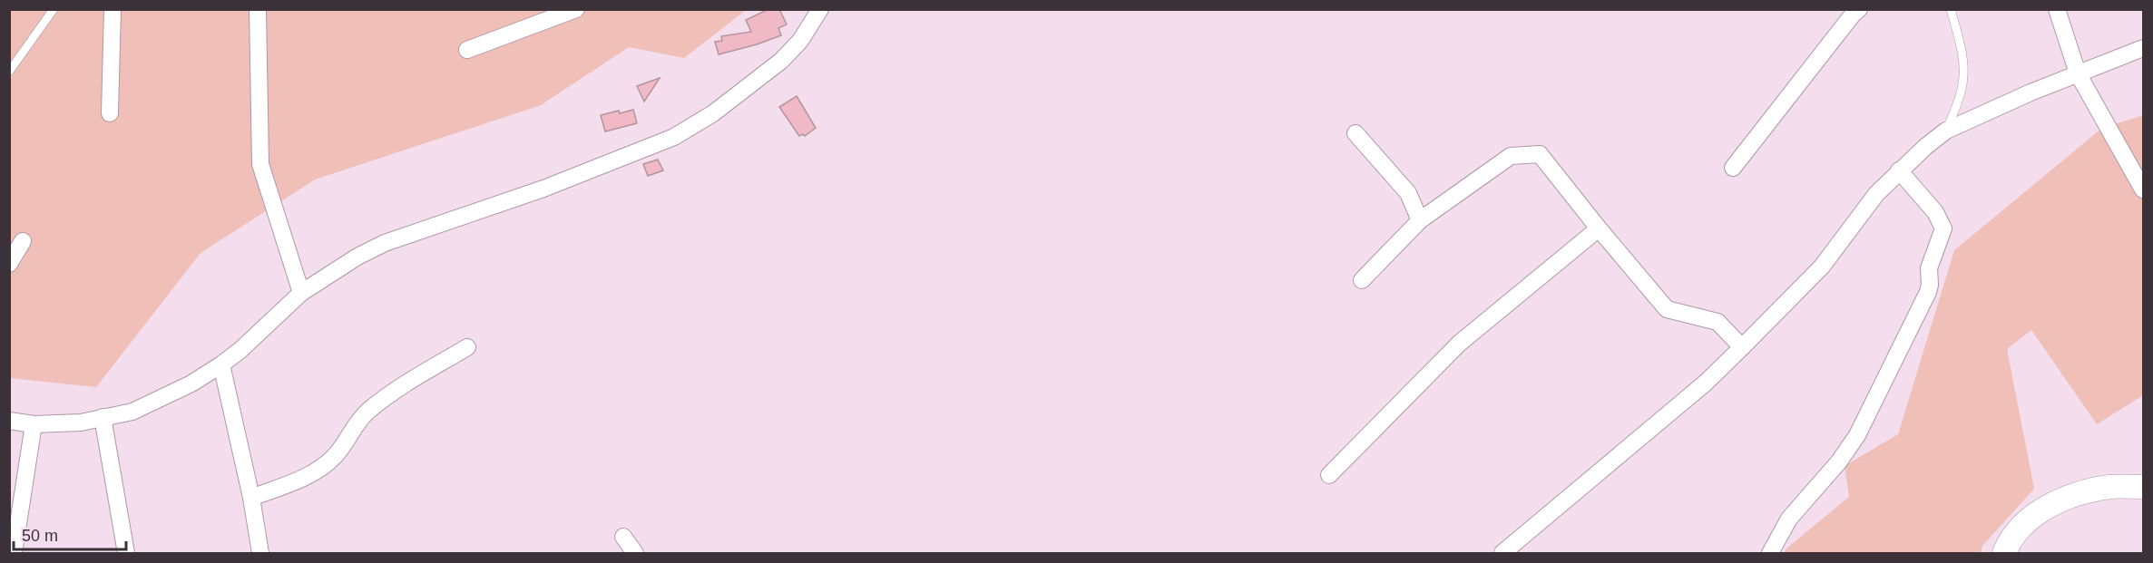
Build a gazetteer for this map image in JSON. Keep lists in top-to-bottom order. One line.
{"scale_bar":"50 m"}
